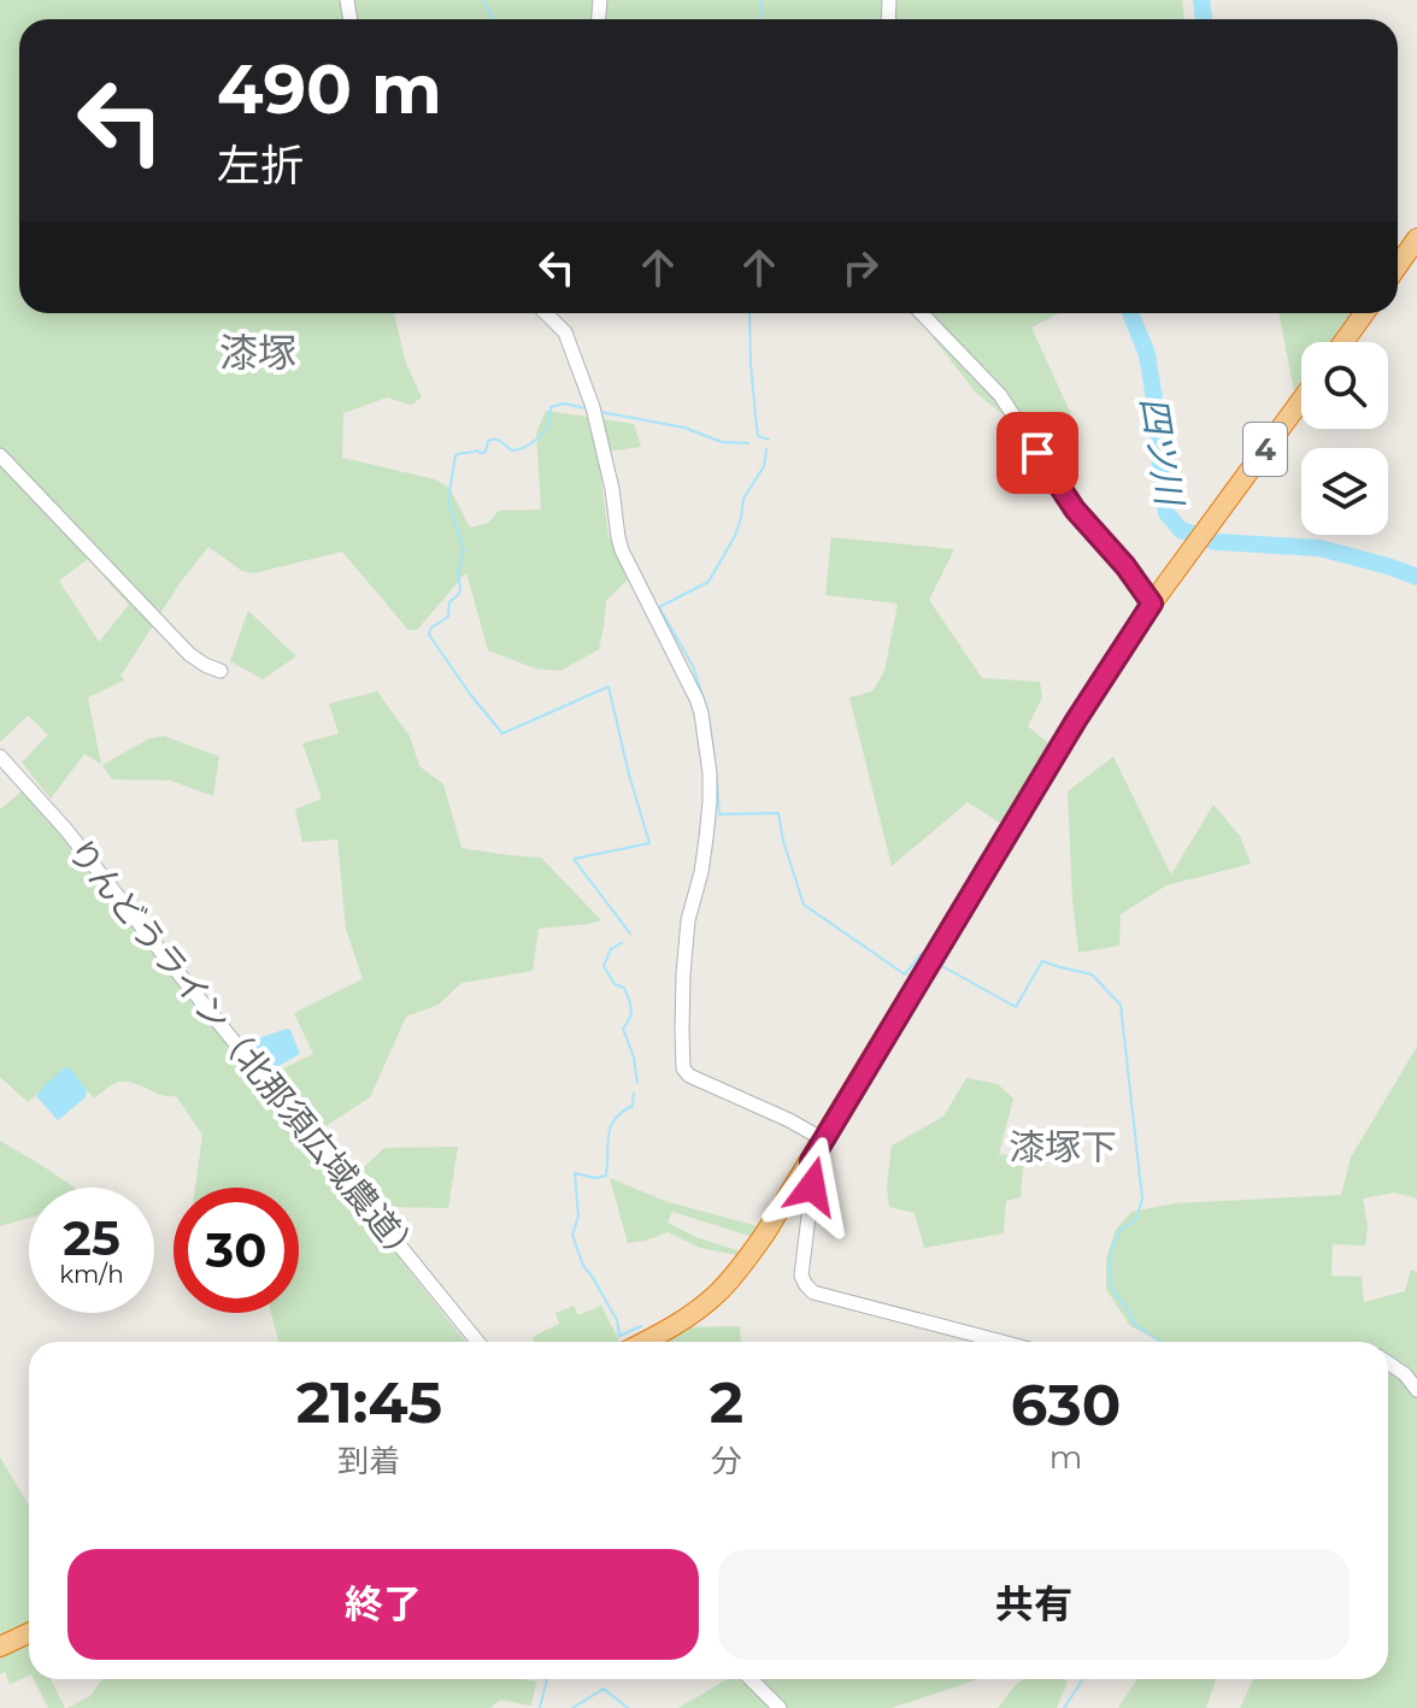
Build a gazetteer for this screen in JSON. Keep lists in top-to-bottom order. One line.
{"streets":{"highway":["4"],"street":["りんどうライン（北那須広域農道）"]},"districts":["漆塚","漆塚下"],"water":["四ツ川"],"page":{"turn":["490 m","左折"],"speed":"25 km/h","limit":"30","eta":["21:45","到着","2","分","630","m"],"buttons":["終了","共有"]}}
